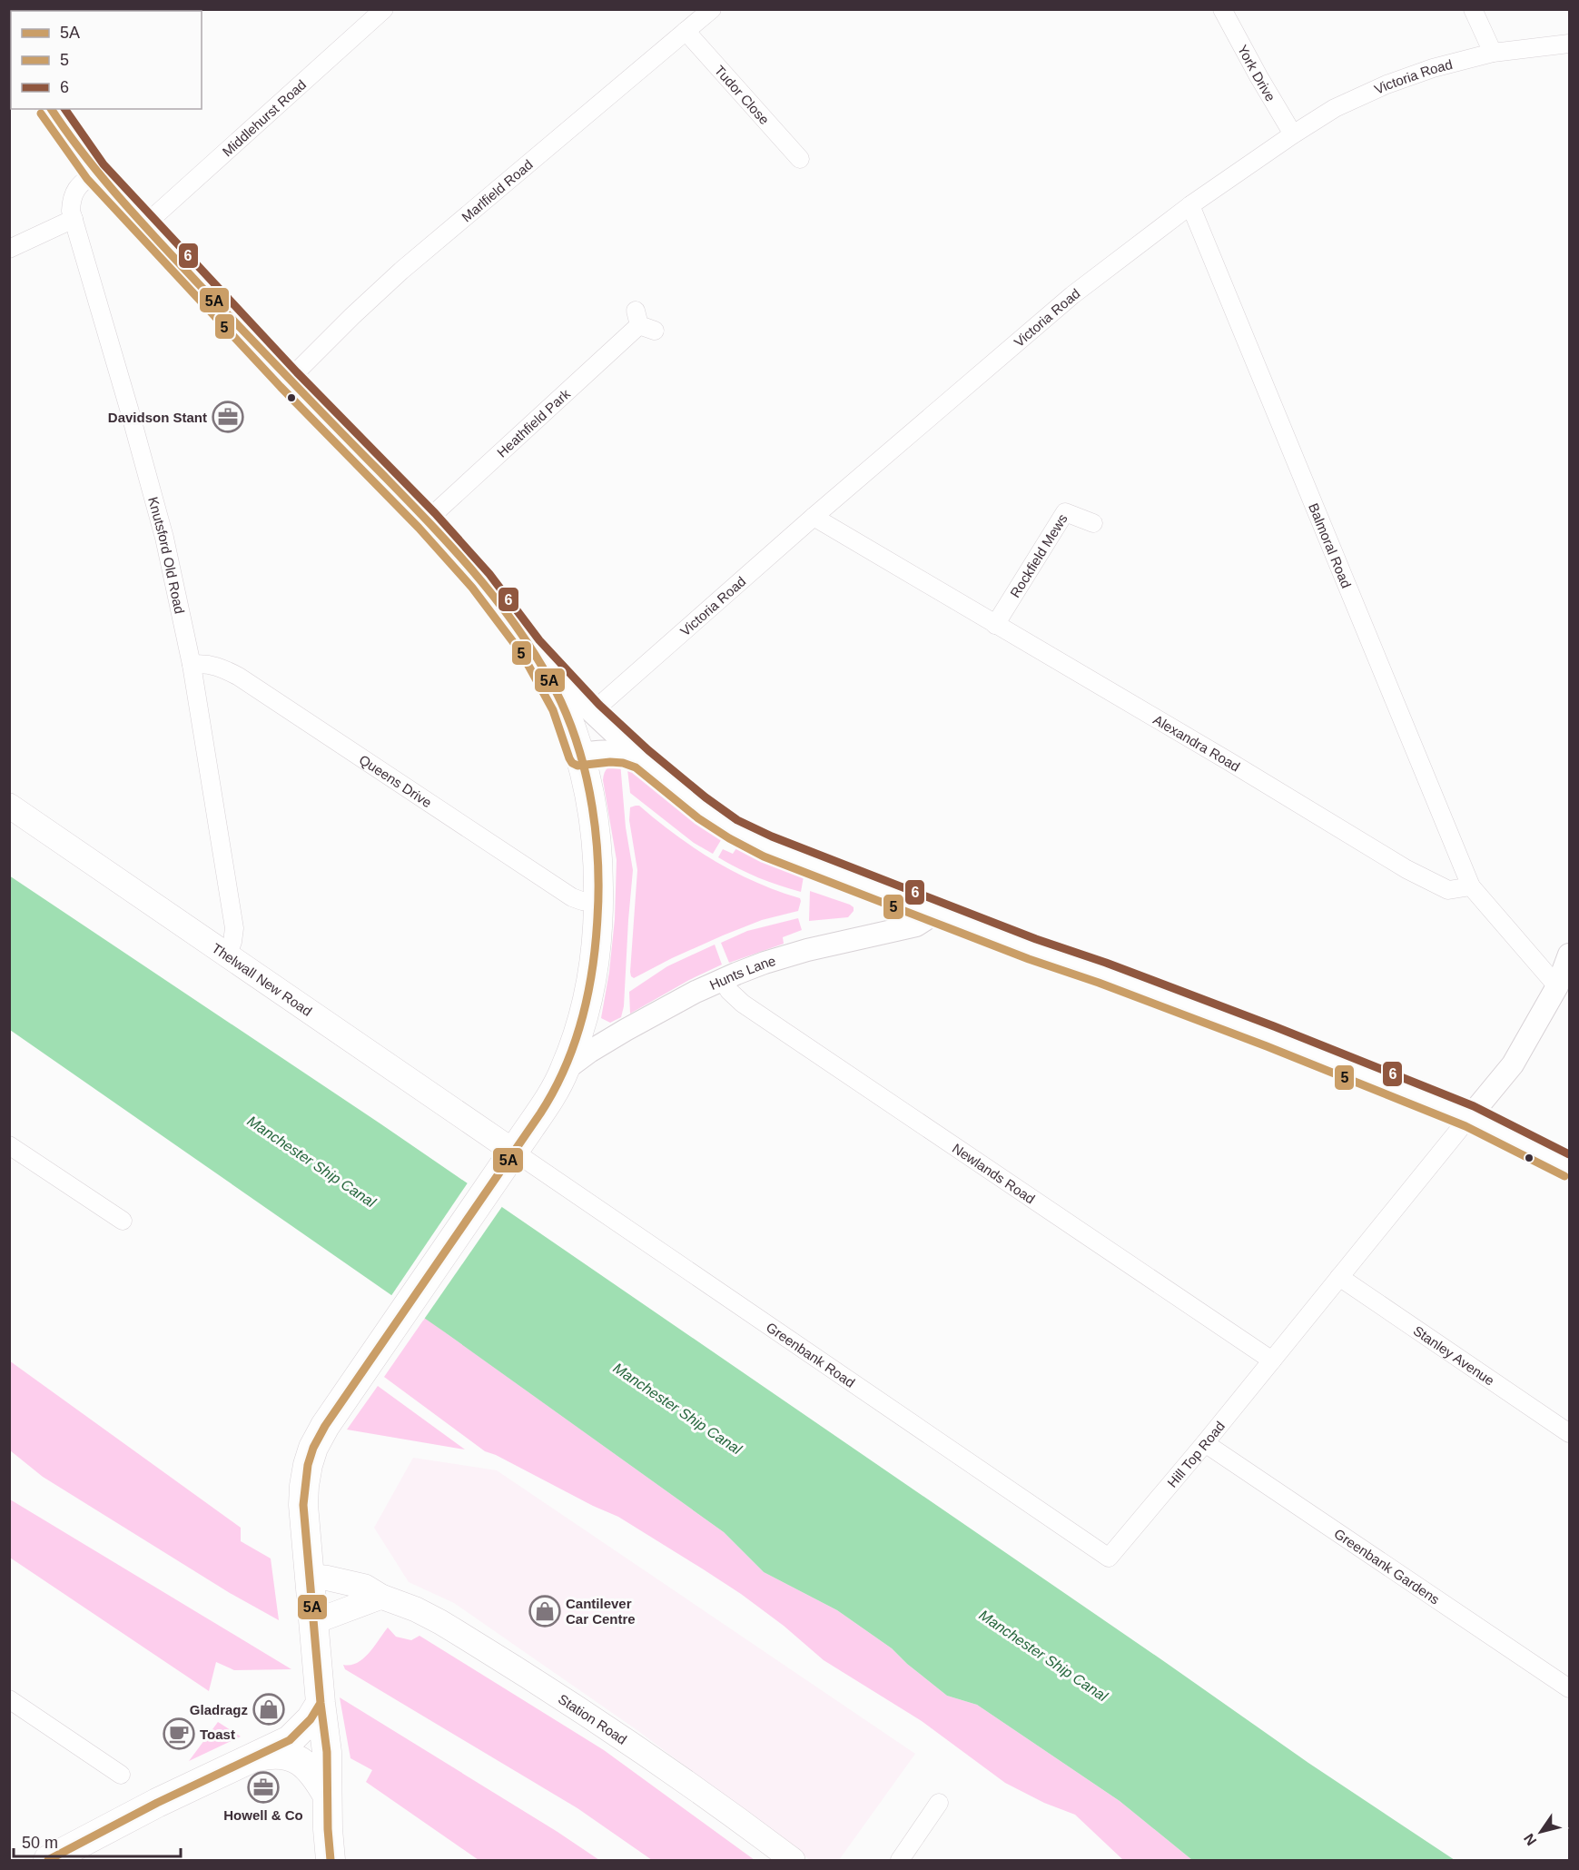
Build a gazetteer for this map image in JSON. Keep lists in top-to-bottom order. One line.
{"streets":{"main road":["Thelwall New Road","Station Road"],"street":["York Drive","Victoria Road","Tudor Close","Middlehurst Road","Marlfield Road","Heathfield Park","Balmoral Road","Knutsford Old Road","Rockfield Mews","Alexandra Road","Queens Drive","Hunts Lane","Newlands Road","Greenbank Road","Stanley Avenue","Hill Top Road","Greenbank Gardens"]},"crossings":[["York Drive","Victoria Road"],["Victoria Road","Balmoral Road"],["Victoria Road","Alexandra Road"],["Tudor Close","Marlfield Road"],["Balmoral Road","Alexandra Road"],["Knutsford Old Road","Queens Drive"],["Knutsford Old Road","Thelwall New Road"],["Rockfield Mews","Alexandra Road"],["Hunts Lane","Newlands Road"],["Thelwall New Road","Greenbank Road"],["Newlands Road","Hill Top Road"],["Greenbank Road","Hill Top Road"],["Stanley Avenue","Hill Top Road"],["Hill Top Road","Greenbank Gardens"]],"water":["Manchester Ship Canal"],"places":{"office":["Davidson Stant","Howell & Co"],"shop":["Cantilever Car Centre","Gladragz"],"cafe":["Toast"]},"lines":["transit line 5A","transit line 6","transit line 5"],"legend":["5A","5","6"],"scale_bar":"50 m","north":"bottom left"}
